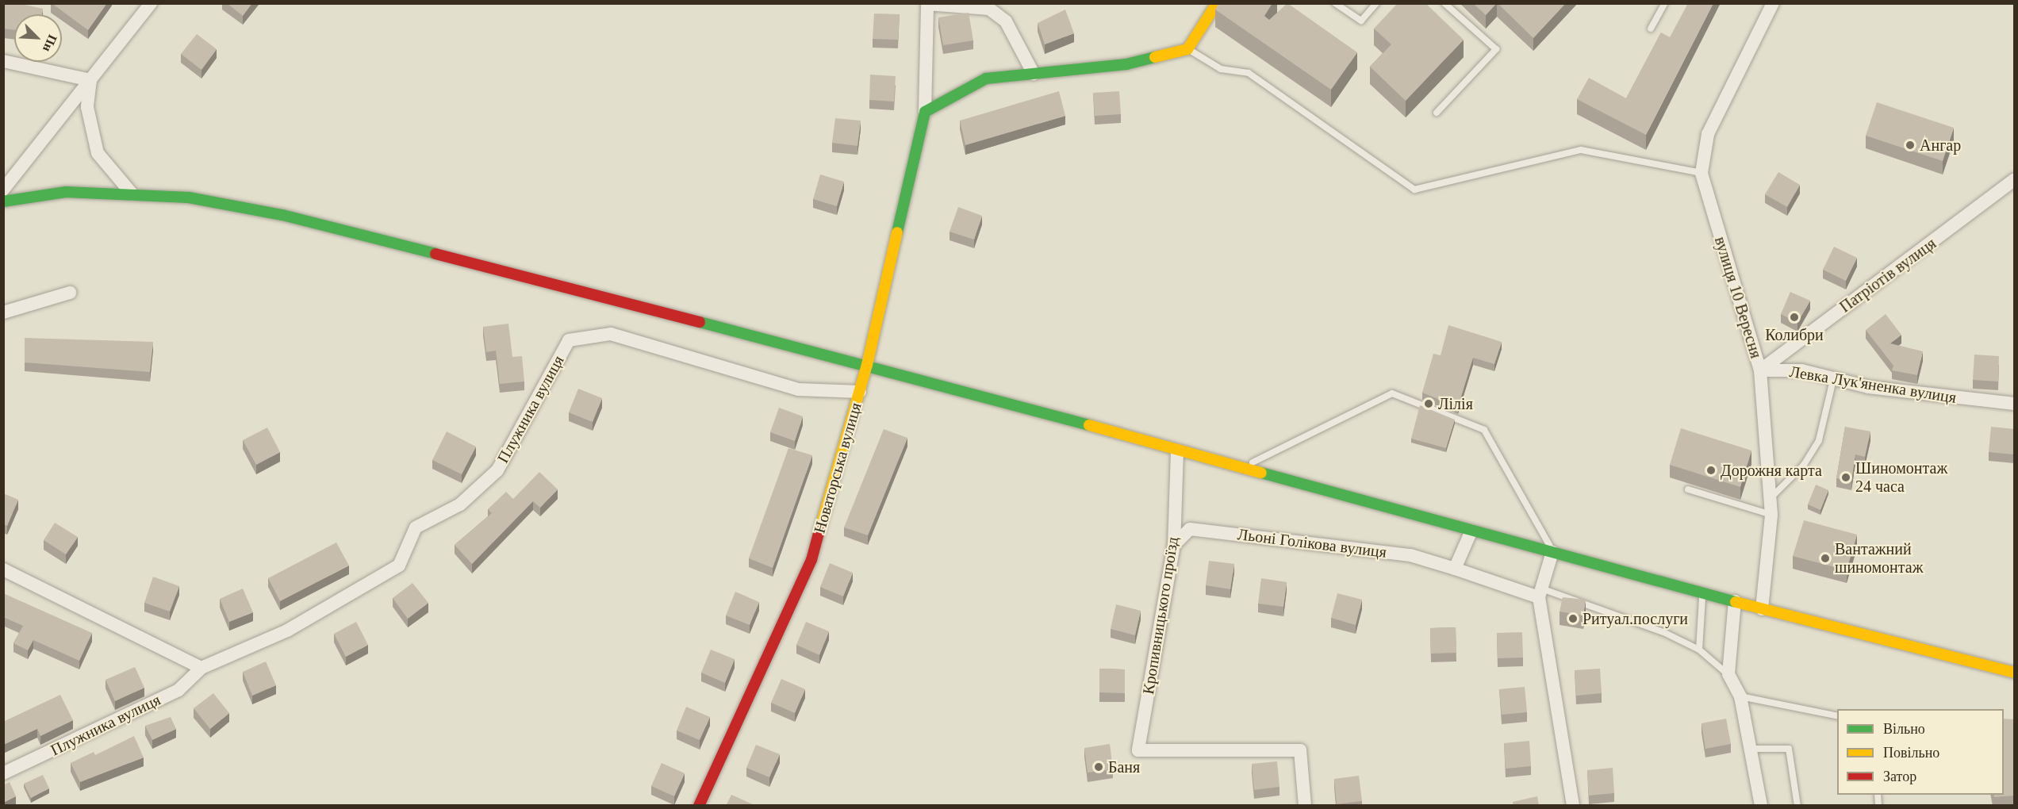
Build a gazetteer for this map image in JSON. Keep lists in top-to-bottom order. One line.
{"streets":{"main road":["Новаторська вулиця"],"street":["Патріотів вулиця","вулиця 10 Вересня","Левка Лук'яненка вулиця","Плужника вулиця","Льоні Голікова вулиця","Кропивницького проїзд"]},"crossings":[["Патріотів вулиця","вулиця 10 Вересня"],["Патріотів вулиця","Левка Лук'яненка вулиця"],["вулиця 10 Вересня","Левка Лук'яненка вулиця"],["Плужника вулиця","Новаторська вулиця"],["Льоні Голікова вулиця","Кропивницького проїзд"]],"places":["Ангар","Колибри","Лілія","Дорожня карта","Шиномонтаж 24 часа","Вантажний шиномонтаж","Ритуал.послуги","Баня"],"legend":["Вільно","Повільно","Затор"],"north":"bottom right"}
